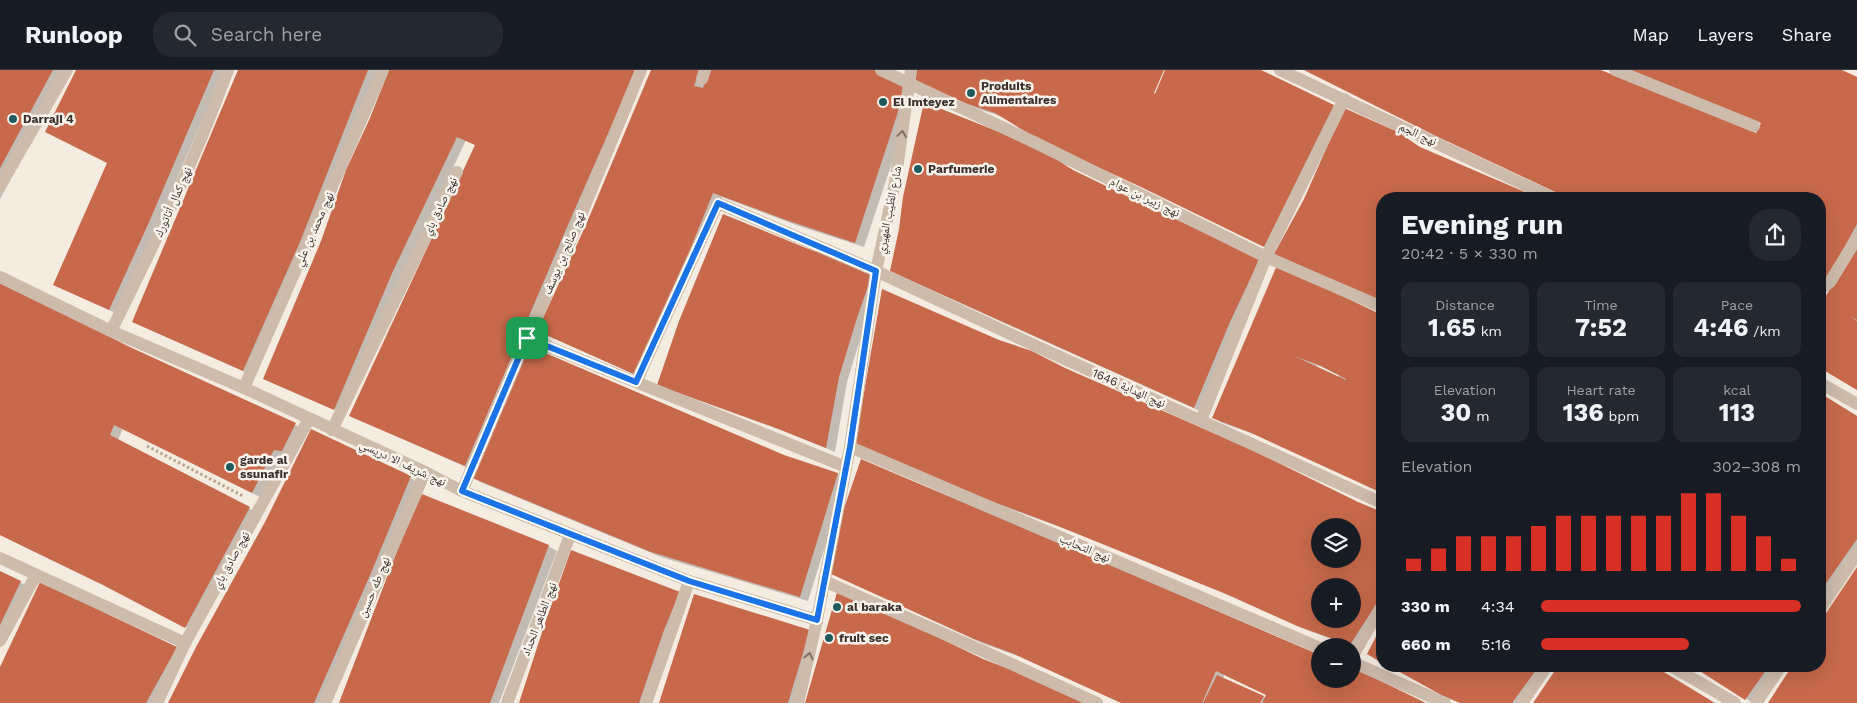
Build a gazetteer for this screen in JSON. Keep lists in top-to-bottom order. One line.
{"streets":{"street":["نهج الجم","نهج زبير بن عوام","نهج كمال أتاتورك","نهج صادق باي","شارع الطّيب المهيري","نهج محمد بن علي","نهج صالح بن يوسف","نهج الهداية 1646","نهج شريف الا دريسي","نهج التحابب","نهج طه حسين","نهج الطاهر الحداد"]},"crossings":[["نهج زبير بن عوام","شارع الطّيب المهيري"],["نهج كمال أتاتورك","نهج شريف الا دريسي"],["نهج صادق باي","نهج شريف الا دريسي"],["شارع الطّيب المهيري","نهج الهداية 1646"],["شارع الطّيب المهيري","نهج شريف الا دريسي"],["شارع الطّيب المهيري","نهج التحابب"],["نهج محمد بن علي","نهج شريف الا دريسي"],["نهج صالح بن يوسف","نهج شريف الا دريسي"],["نهج شريف الا دريسي","نهج طه حسين"],["نهج شريف الا دريسي","نهج الطاهر الحداد"]],"one_way":["شارع الطّيب المهيري"],"places":["Produits Alimentaires","El Imteyez","Darraji 4","Parfumerie","garde al ssunafir","al baraka","fruit sec"],"page":{"header":"Runloop","search":"Search here","nav":["Map","Layers","Share"],"heading":["Evening run","20:42 · 5 × 330 m"],"stats":[["Distance","1.65 km"],["Time","7:52"],["Pace","4:46 /km"],["Elevation","30 m"],["Heart rate","136 bpm"],["kcal","113"]],"chart":["Elevation","302–308 m"],"map_buttons":["+","−"],"list":[{"name":"330 m","note":"4:34"},{"name":"660 m","note":"5:16"}]}}
